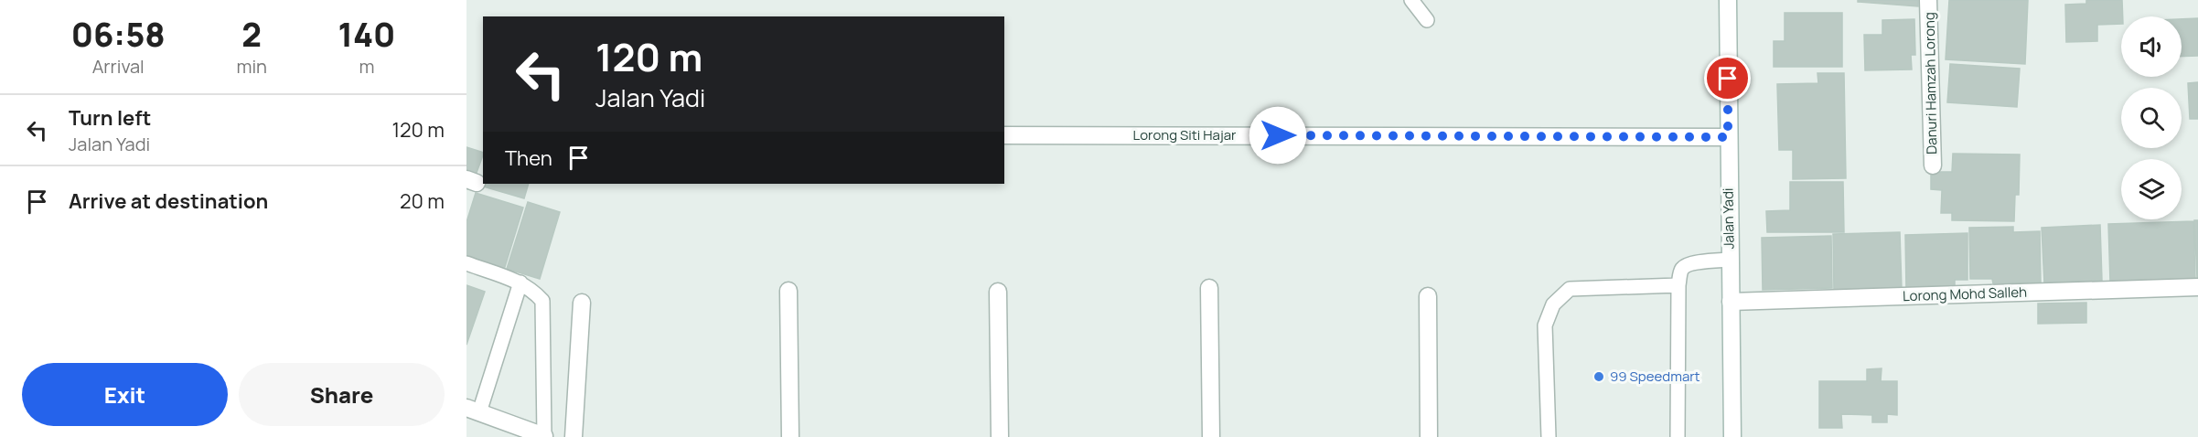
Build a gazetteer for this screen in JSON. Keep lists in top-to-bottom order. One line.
{"streets":{"street":["Danuri Hamzah Lorong","Lorong Siti Hajar","Jalan Yadi","Lorong Mohd Salleh"]},"crossings":[["Lorong Siti Hajar","Jalan Yadi"],["Jalan Yadi","Lorong Mohd Salleh"]],"places":["99 Speedmart"],"page":{"eta":["06:58","Arrival","2","min","140","m"],"turn":["120 m","Jalan Yadi"],"list":[{"name":"Turn left","note":"Jalan Yadi","value":"120 m"},{"name":"Arrive at destination","value":"20 m"}],"then":"Then","buttons":["Exit","Share"]}}
